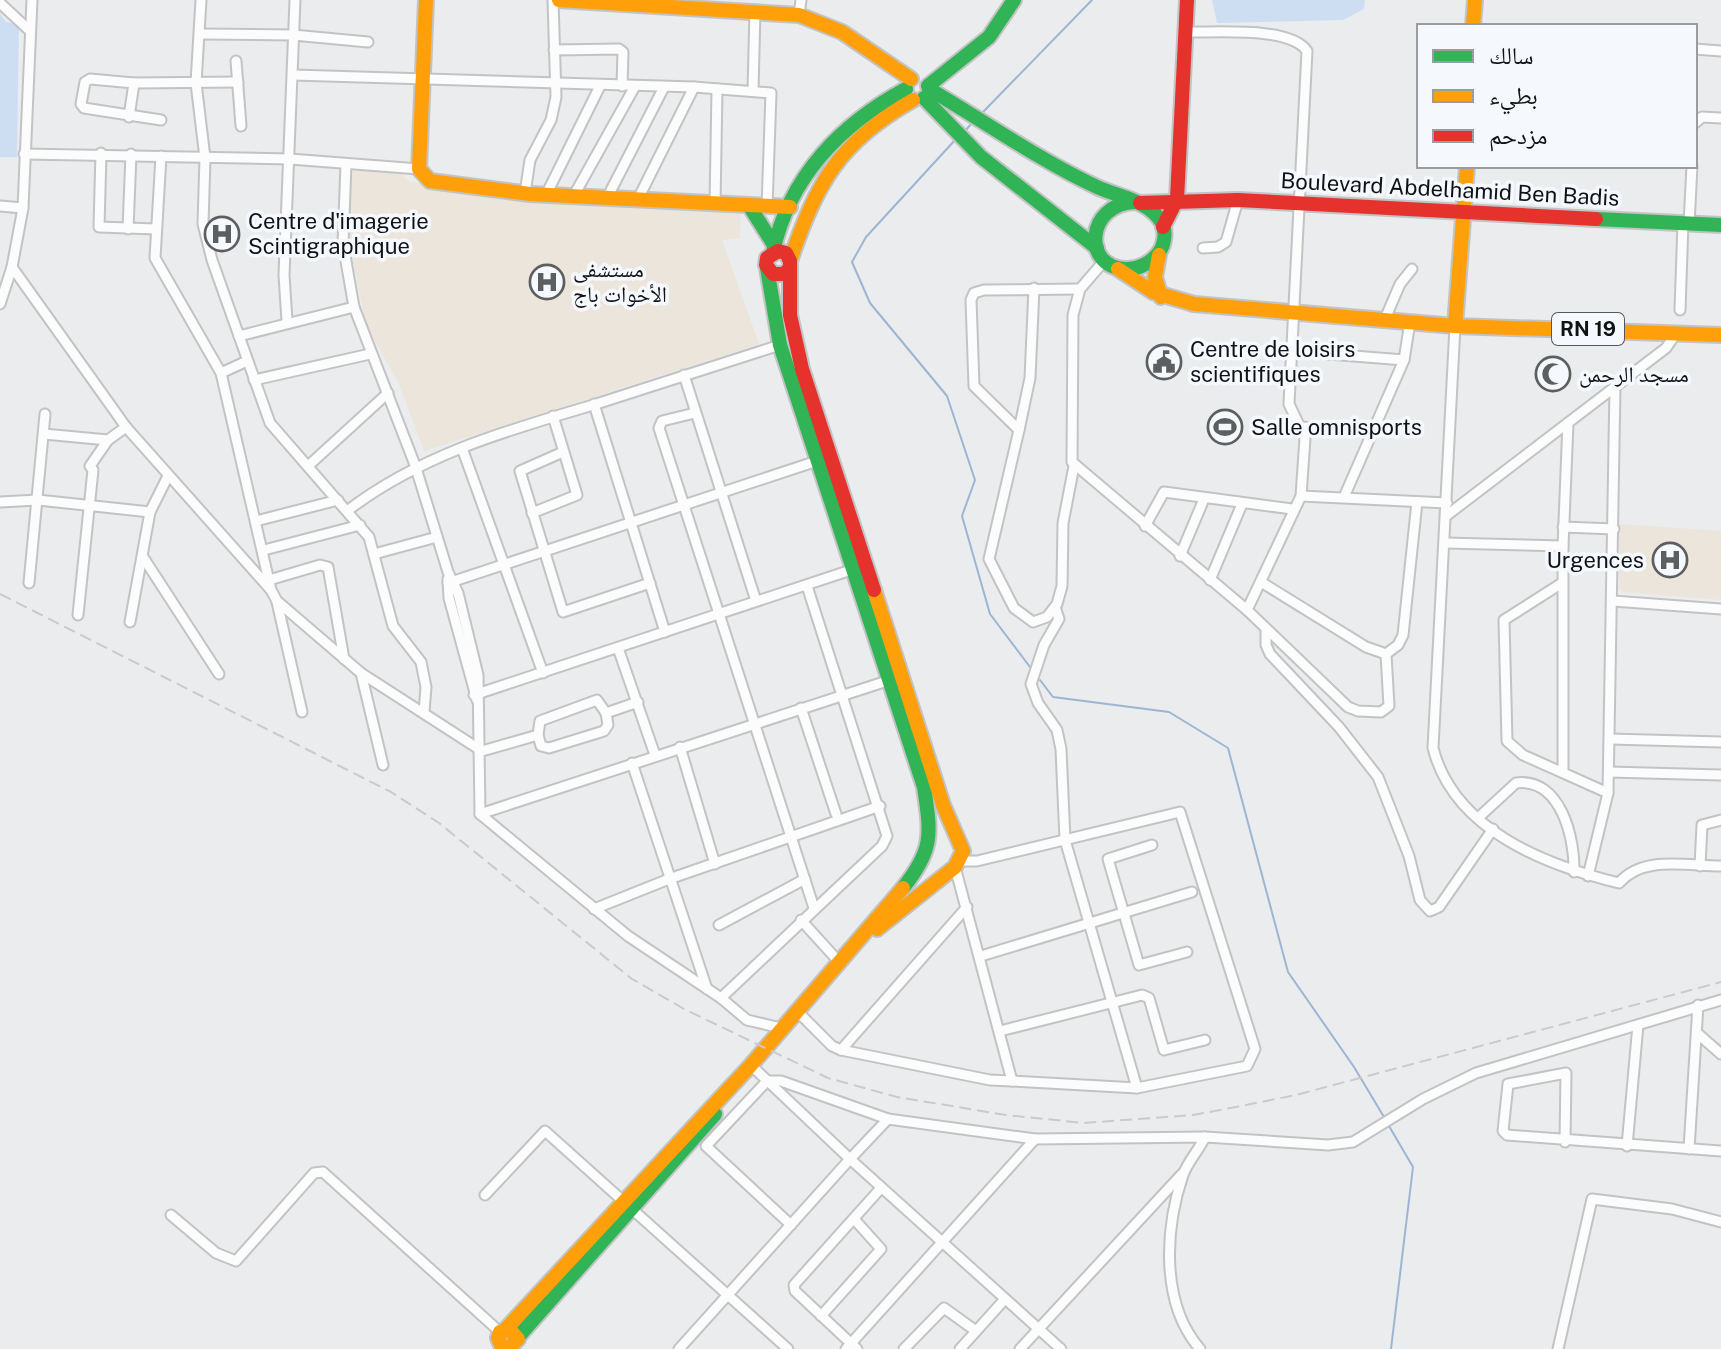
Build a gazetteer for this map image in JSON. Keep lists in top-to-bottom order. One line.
{"streets":{"main road":["Boulevard Abdelhamid Ben Badis","RN 19"]},"places":{"hospital":["Centre d'imagerie Scintigraphique","مستشفى الأخوات باج","Urgences"],"public building":["Centre de loisirs scientifiques"],"mosque":["مسجد الرحمن"],"sports":["Salle omnisports"]},"legend":["سالك","بطيء","مزدحم"]}
